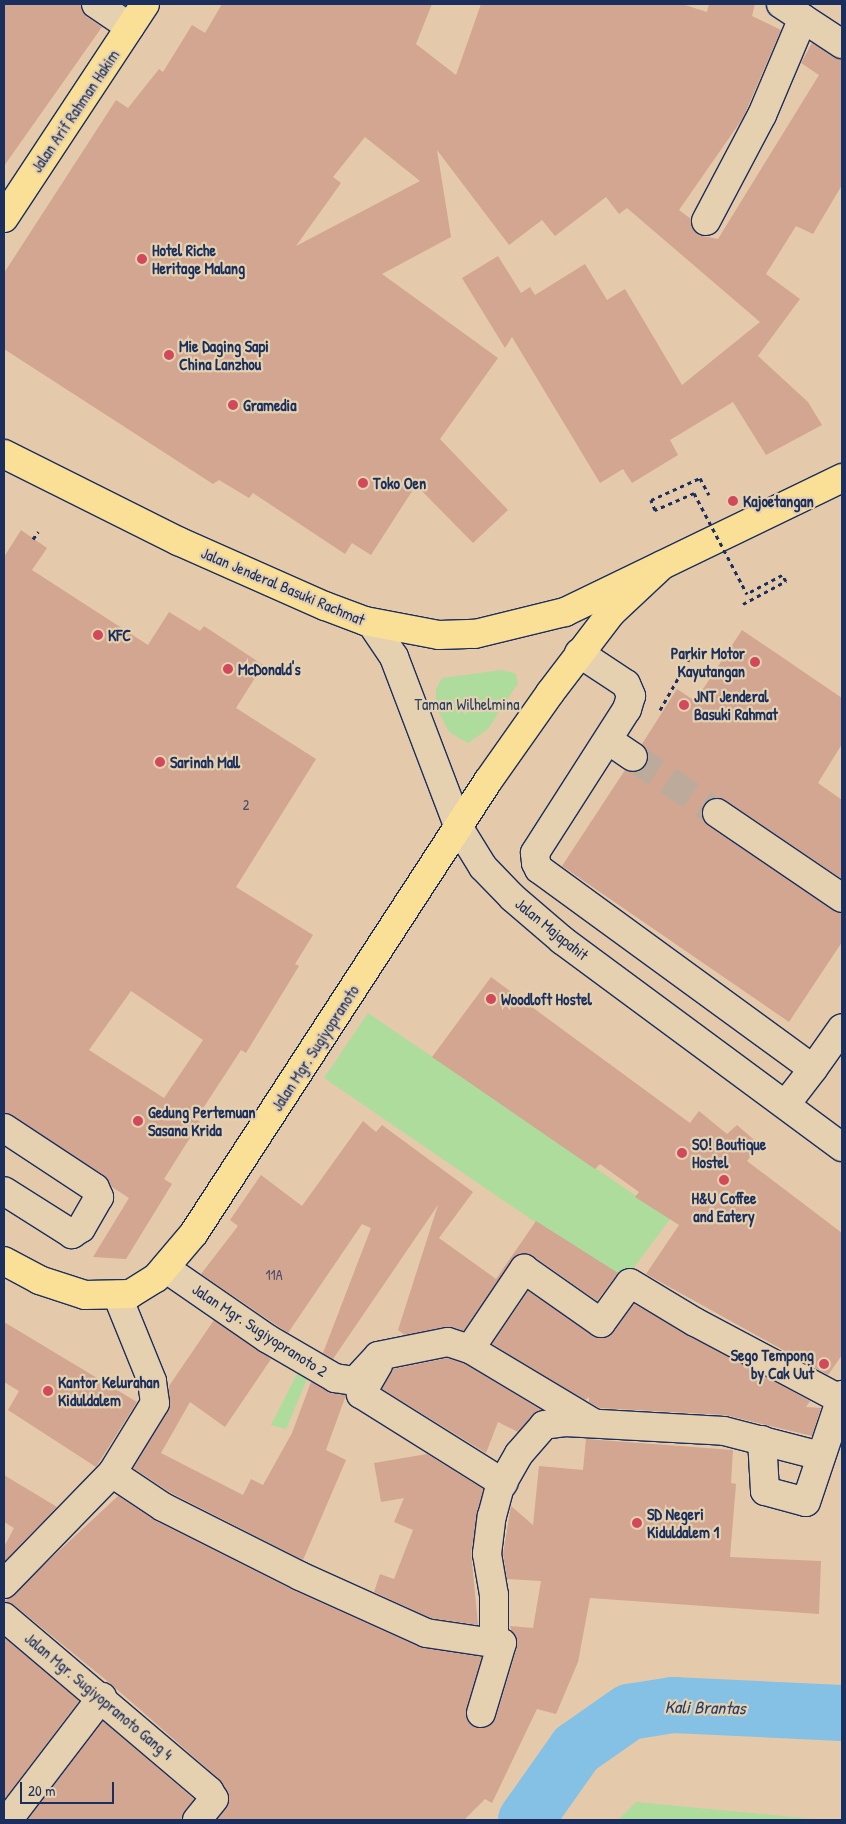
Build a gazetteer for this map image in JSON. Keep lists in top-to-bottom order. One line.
{"streets":{"main road":["Jalan Arif Rahman Hakim","Jalan Jenderal Basuki Rachmat","Jalan Mgr. Sugiyopranoto"],"street":["Jalan Majapahit","Jalan Mgr. Sugiyopranoto 2","Jalan Mgr. Sugiyopranoto Gang 4"]},"crossings":[["Jalan Jenderal Basuki Rachmat","Jalan Majapahit"],["Jalan Jenderal Basuki Rachmat","Jalan Mgr. Sugiyopranoto"],["Jalan Majapahit","Jalan Mgr. Sugiyopranoto"],["Jalan Mgr. Sugiyopranoto","Jalan Mgr. Sugiyopranoto 2"]],"water":["Kali Brantas"],"parks":["Taman Wilhelmina"],"places":["Hotel Riche Heritage Malang","Mie Daging Sapi China Lanzhou","Gramedia","Toko Oen","Kajoetangan","KFC","Parkir Motor Kayutangan","McDonald's","JNT Jenderal Basuki Rahmat","Sarinah Mall","Woodloft Hostel","Gedung Pertemuan Sasana Krida","SO! Boutique Hostel","H&U Coffee and Eatery","Sego Tempong by Cak Uut","Kantor Kelurahan Kiduldalem","SD Negeri Kiduldalem 1"],"house_numbers":["2","11A"],"scale_bar":"20 m"}
